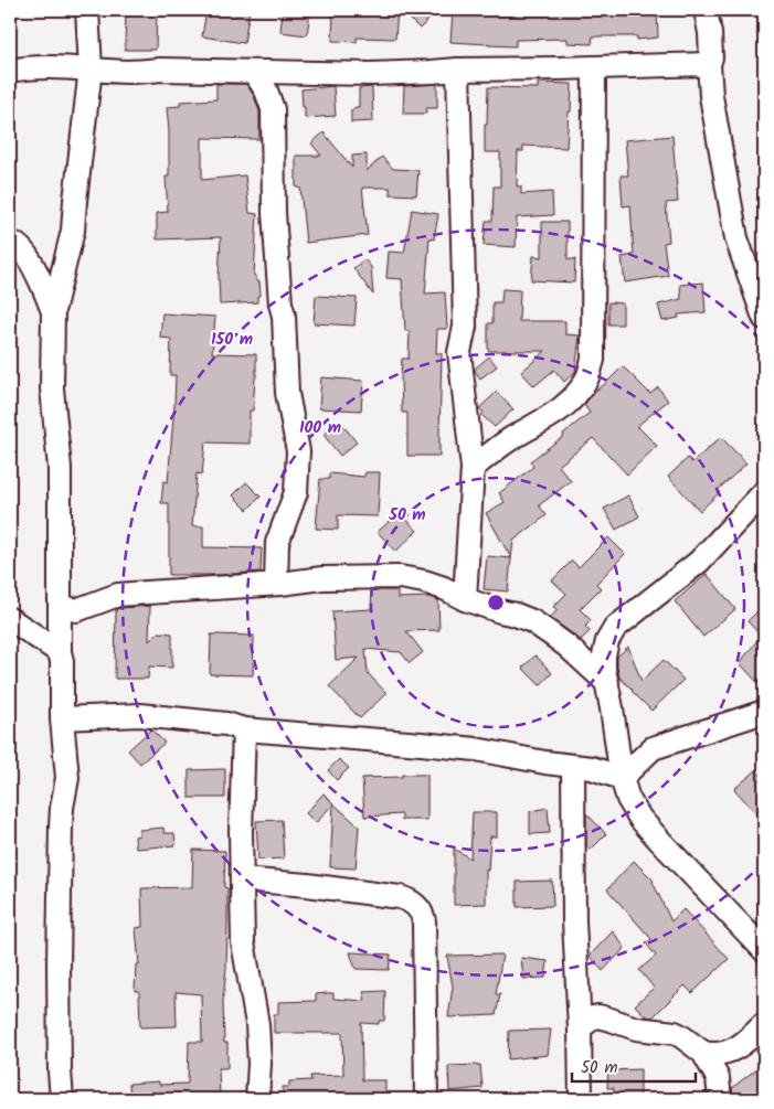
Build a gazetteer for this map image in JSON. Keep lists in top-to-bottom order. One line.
{"scale_bar":"50 m","rings":["150 m","100 m","50 m"]}
